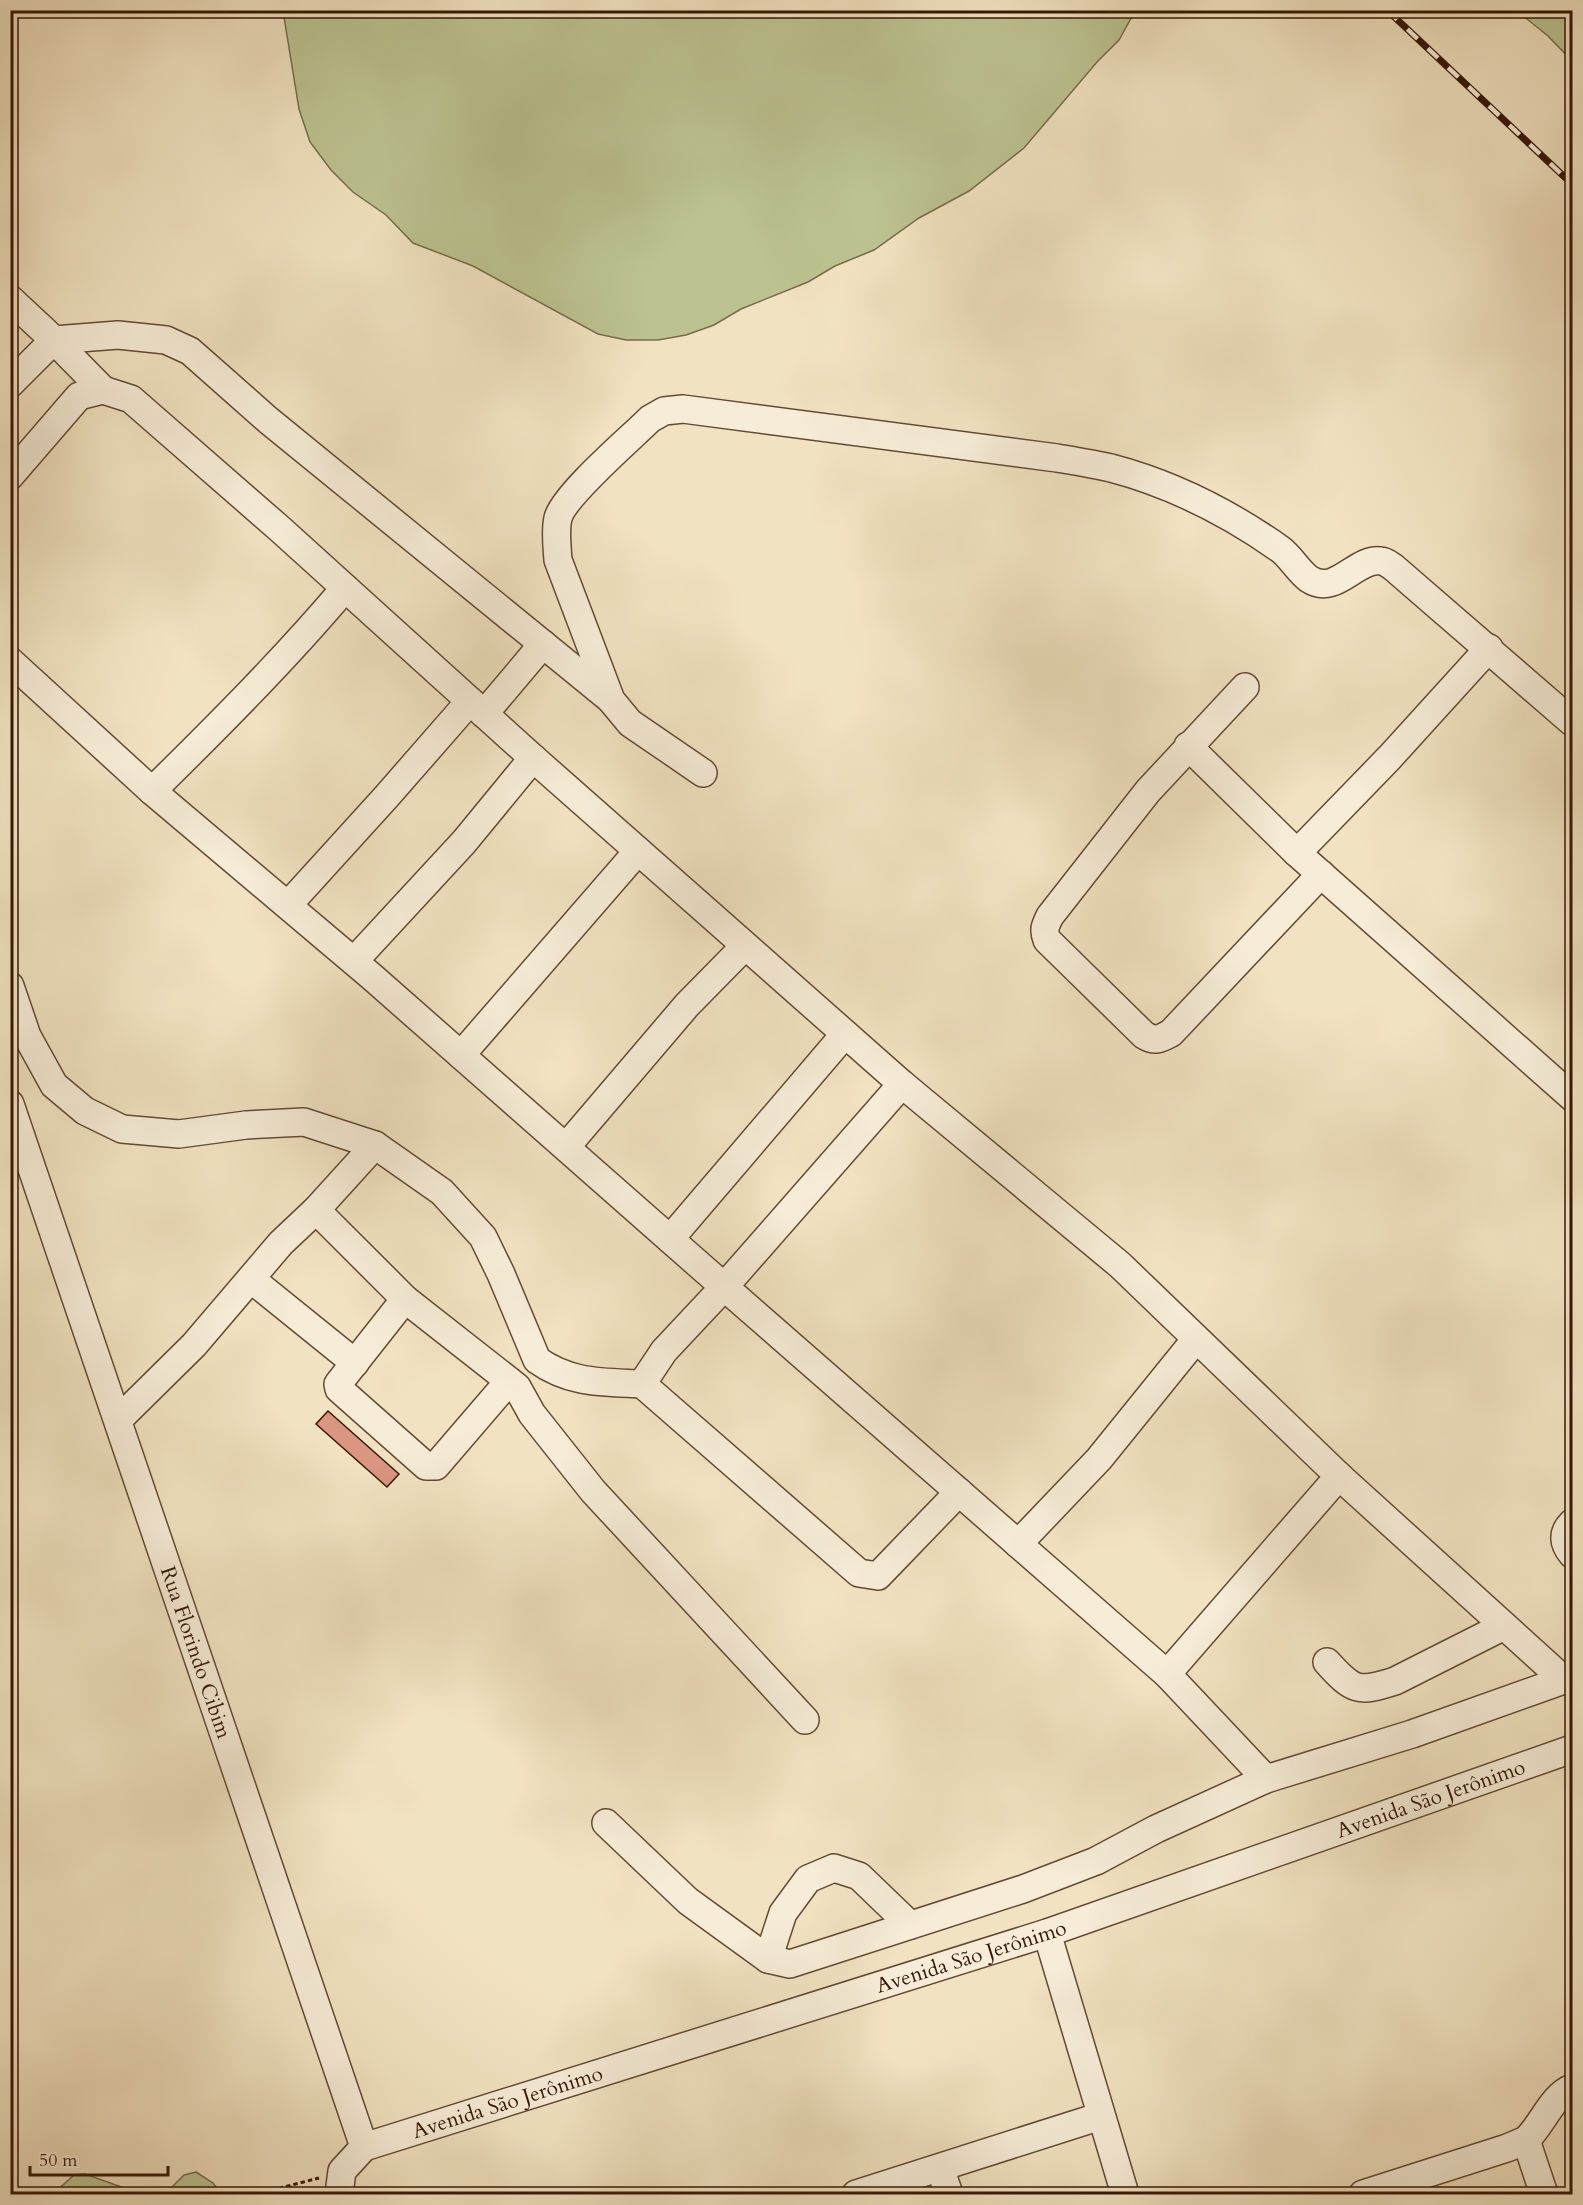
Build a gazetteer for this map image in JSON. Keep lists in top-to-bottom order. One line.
{"streets":{"street":["Rua Florindo Cibim","Avenida São Jerônimo"]},"crossings":[["Rua Florindo Cibim","Avenida São Jerônimo"]],"scale_bar":"50 m"}
